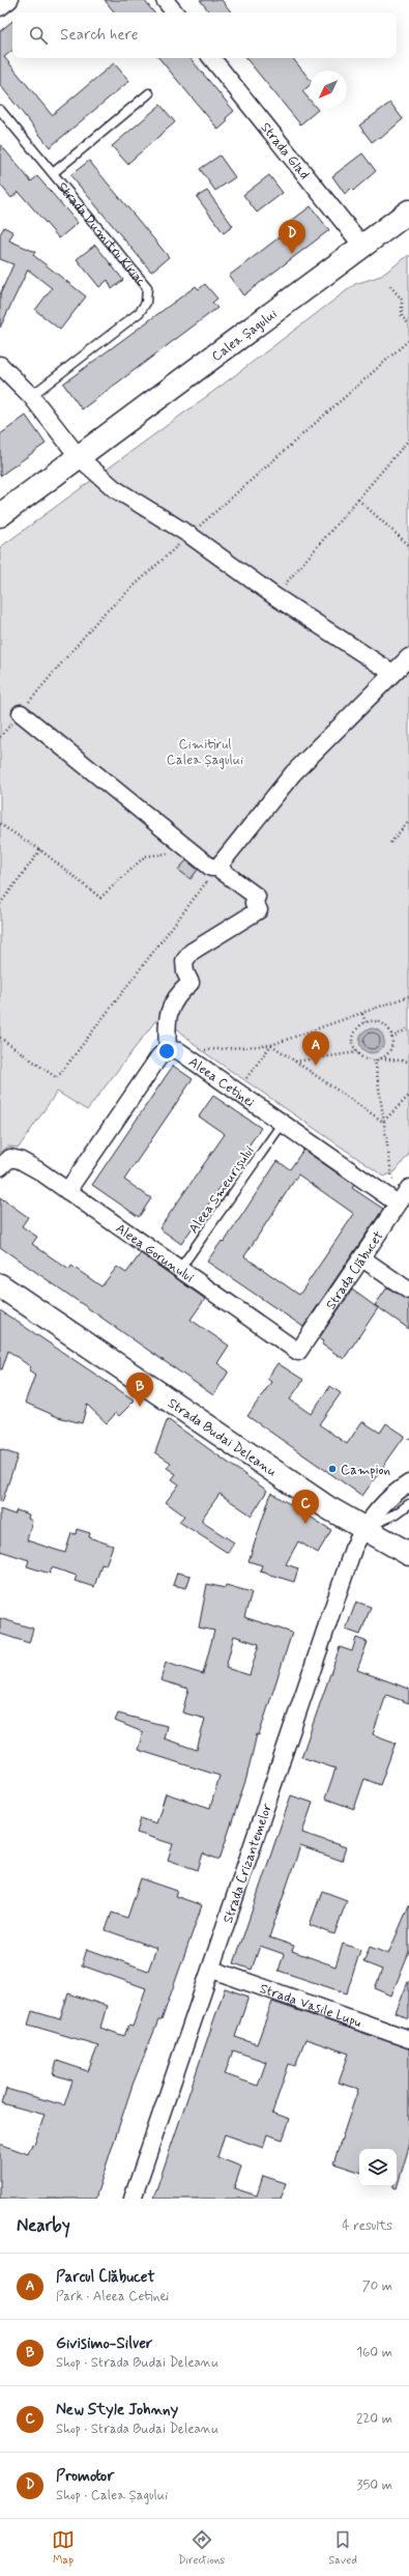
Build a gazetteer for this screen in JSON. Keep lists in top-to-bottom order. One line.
{"streets":{"main road":["Calea Șagului","Strada Budai Deleanu"],"street":["Strada Glad","Aleea Cetinei","Aleea Gorunului","Strada Clăbucet","Strada Crizantemelor","Strada Vasile Lupu"],"lane":["Strada Dumitru Kiriac","Aleea Smeurișului"]},"crossings":[["Strada Glad","Calea Șagului"],["Aleea Cetinei","Aleea Smeurișului"],["Aleea Cetinei","Strada Clăbucet"],["Aleea Smeurișului","Aleea Gorunului"],["Aleea Gorunului","Strada Clăbucet"],["Strada Budai Deleanu","Strada Crizantemelor"],["Strada Crizantemelor","Strada Vasile Lupu"]],"parks":["Cimitirul Calea Șagului"],"places":["Campion"],"north":"bottom left","page":{"search":"Search here","pins":["D","A","B","C"],"heading":["Nearby","4 results"],"list":[{"mark":"A","name":"Parcul Clăbucet","note":"Park · Aleea Cetinei","value":"70 m"},{"mark":"B","name":"Givisimo-Silver","note":"Shop · Strada Budai Deleanu","value":"160 m"},{"mark":"C","name":"New Style Johnny","note":"Shop · Strada Budai Deleanu","value":"220 m"},{"mark":"D","name":"Promotor","note":"Shop · Calea Șagului","value":"350 m"}],"nav":["Map","Directions","Saved"]}}
